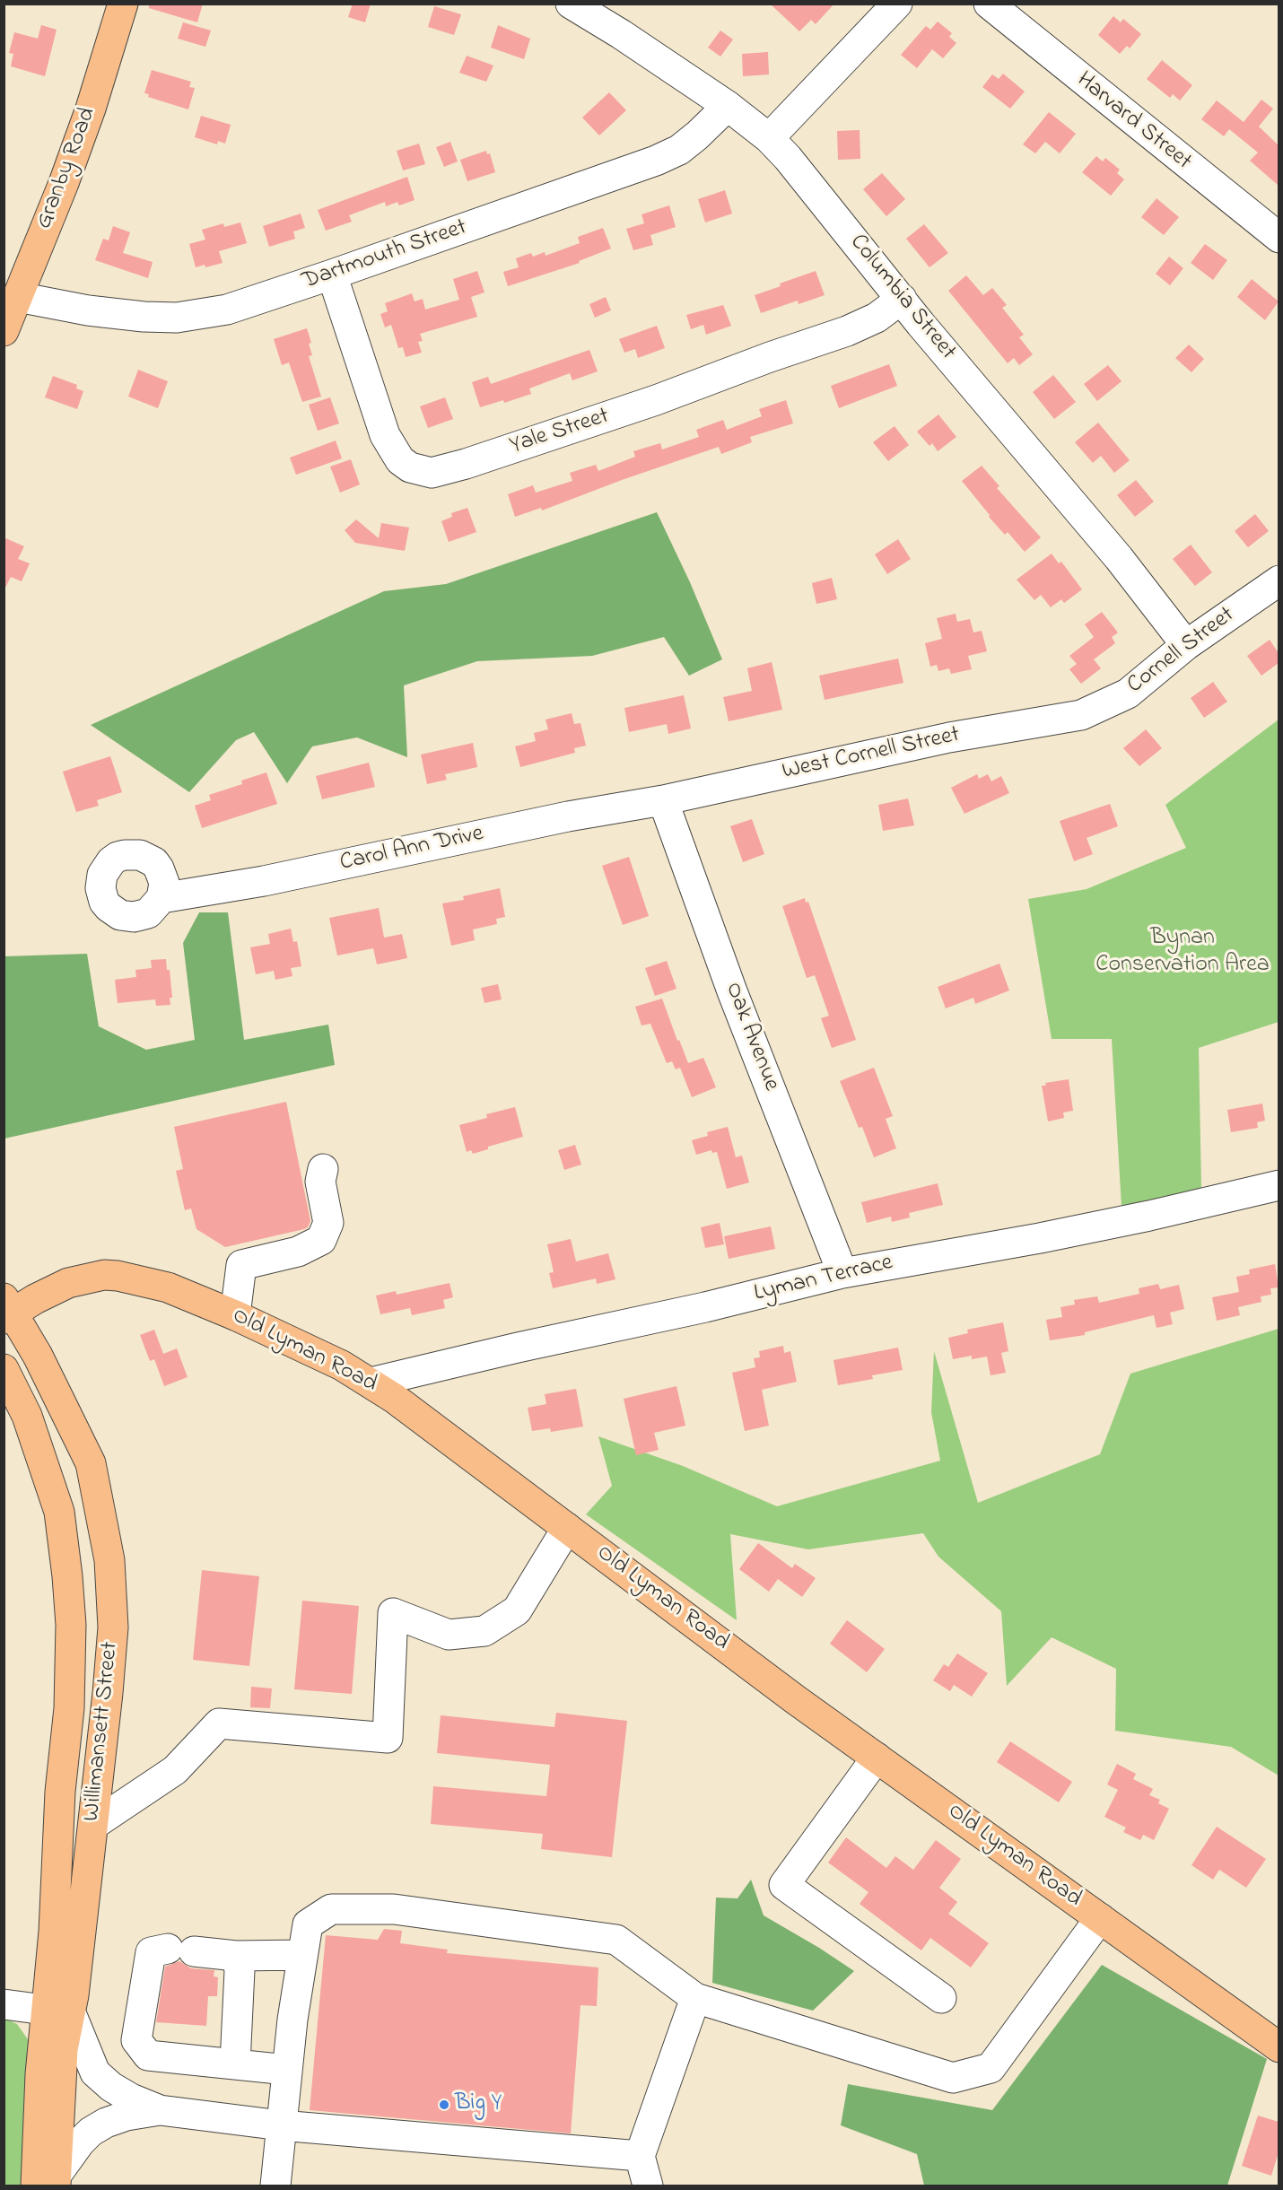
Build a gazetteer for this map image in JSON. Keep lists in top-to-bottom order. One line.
{"streets":{"main road":["Granby Road","Old Lyman Road","Willimansett Street"],"street":["Harvard Street","Dartmouth Street","Columbia Street","Yale Street","Cornell Street","West Cornell Street","Carol Ann Drive","Oak Avenue","Lyman Terrace"]},"crossings":[["Granby Road","Dartmouth Street"],["Dartmouth Street","Columbia Street"],["Dartmouth Street","Yale Street"],["Columbia Street","Yale Street"],["Columbia Street","Cornell Street"],["Cornell Street","West Cornell Street"],["West Cornell Street","Carol Ann Drive"],["West Cornell Street","Oak Avenue"],["Carol Ann Drive","Oak Avenue"],["Oak Avenue","Lyman Terrace"],["Lyman Terrace","Old Lyman Road"],["Old Lyman Road","Willimansett Street"]],"parks":["Bynan Conservation Area"],"places":["Big Y"]}
